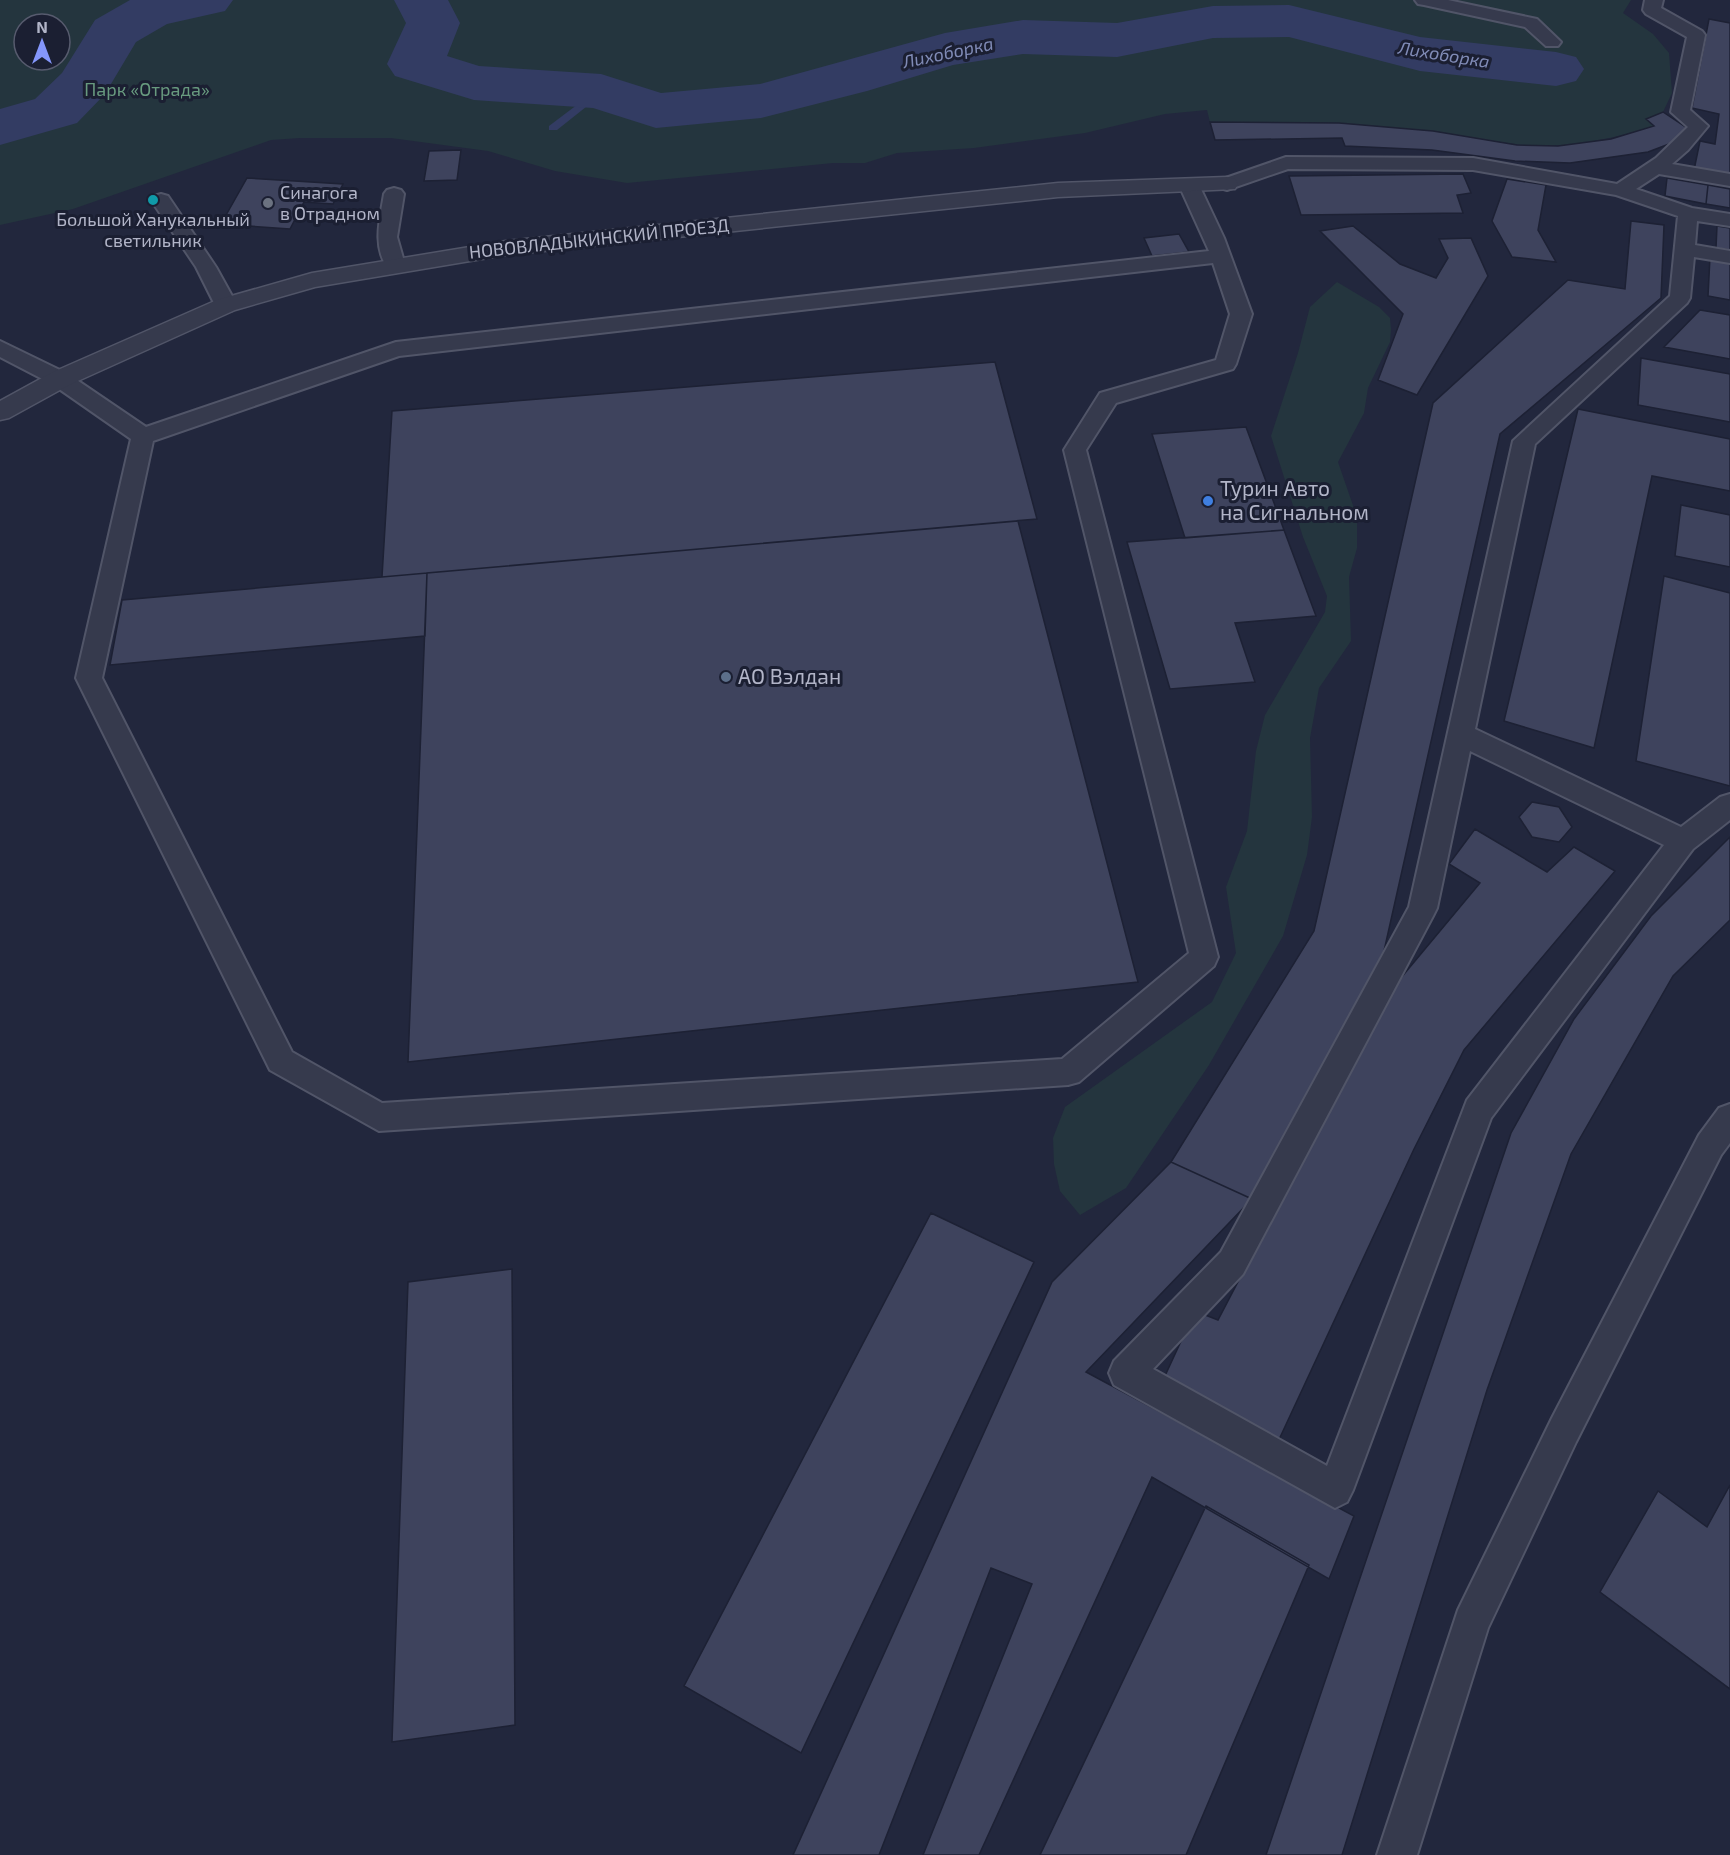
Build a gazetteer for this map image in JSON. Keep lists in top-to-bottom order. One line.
{"streets":{"street":["НОВОВЛАДЫКИНСКИЙ ПРОЕЗД"]},"water":["Лихоборка"],"parks":["Парк «Отрада»"],"places":["Большой Ханукальный светильник","Синагога в Отрадном","Турин Авто на Сигнальном","АО Вэлдан"],"north":"top"}
